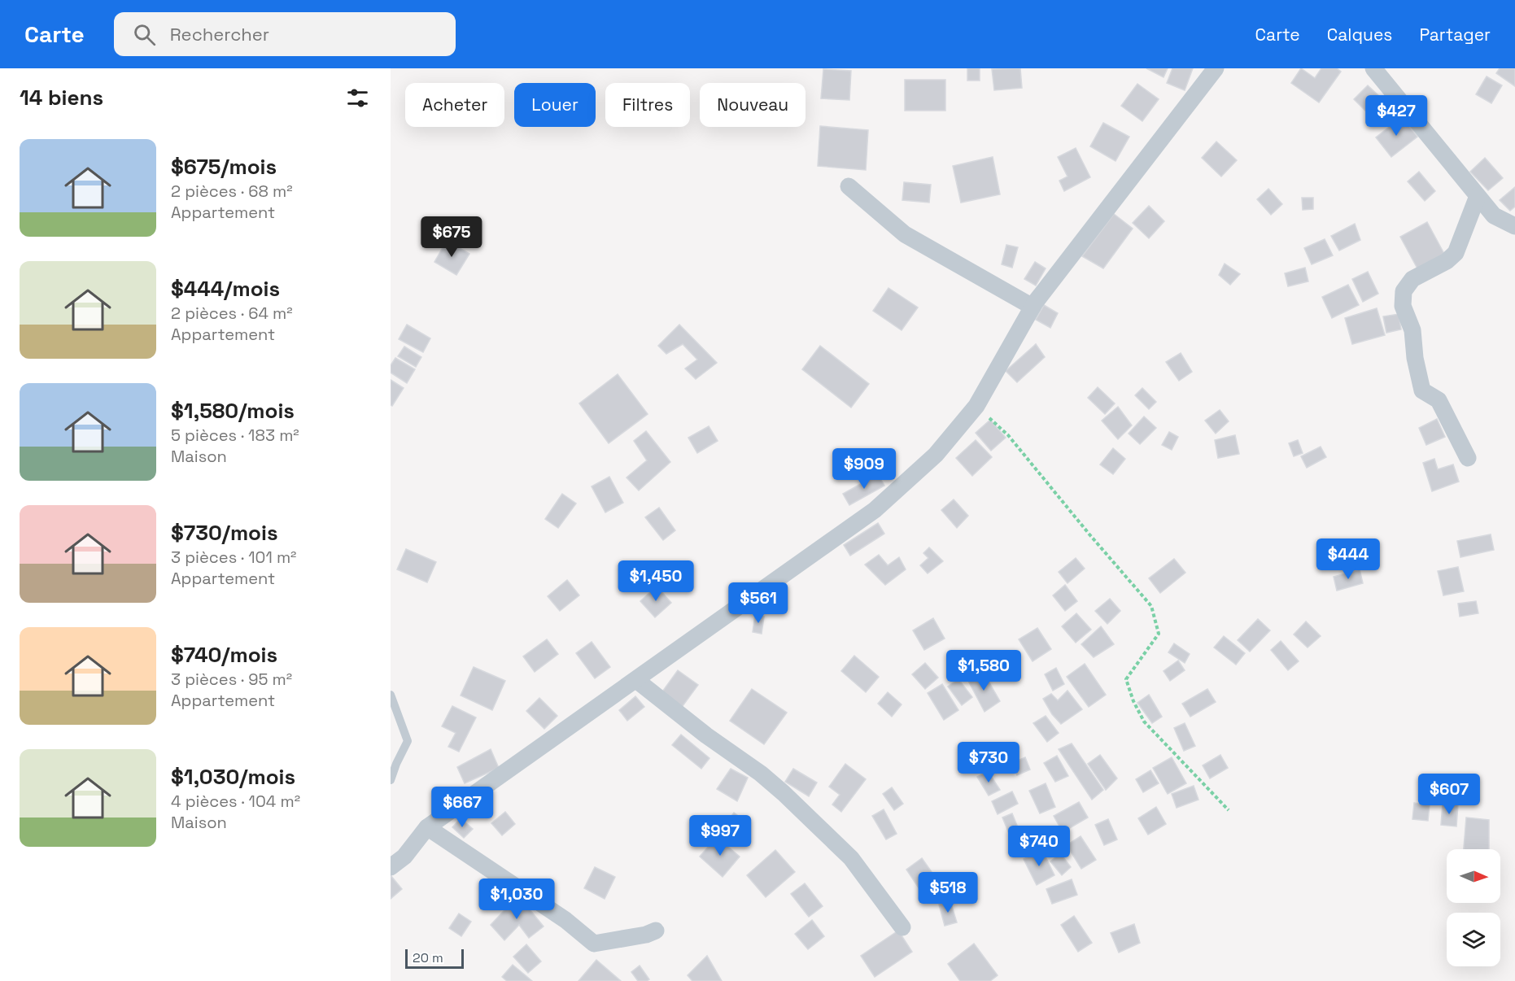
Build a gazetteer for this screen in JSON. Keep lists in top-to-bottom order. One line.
{"scale_bar":"20 m","north":"right","page":{"header":"Carte","search":"Rechercher","nav":["Carte","Calques","Partager"],"heading":"14 biens","chip":["Acheter","Louer","Filtres","Nouveau"],"price":["$427","$675","$909","$444","$1,450","$561","$1,580","$730","$607","$667","$997","$740","$518","$1,030"],"list":[{"name":"$675/mois","note":"2 pièces · 68 m² · Appartement"},{"name":"$444/mois","note":"2 pièces · 64 m² · Appartement"},{"name":"$1,580/mois","note":"5 pièces · 183 m² · Maison"},{"name":"$730/mois","note":"3 pièces · 101 m² · Appartement"},{"name":"$740/mois","note":"3 pièces · 95 m² · Appartement"},{"name":"$1,030/mois","note":"4 pièces · 104 m² · Maison"}],"scale":"20 m"}}
